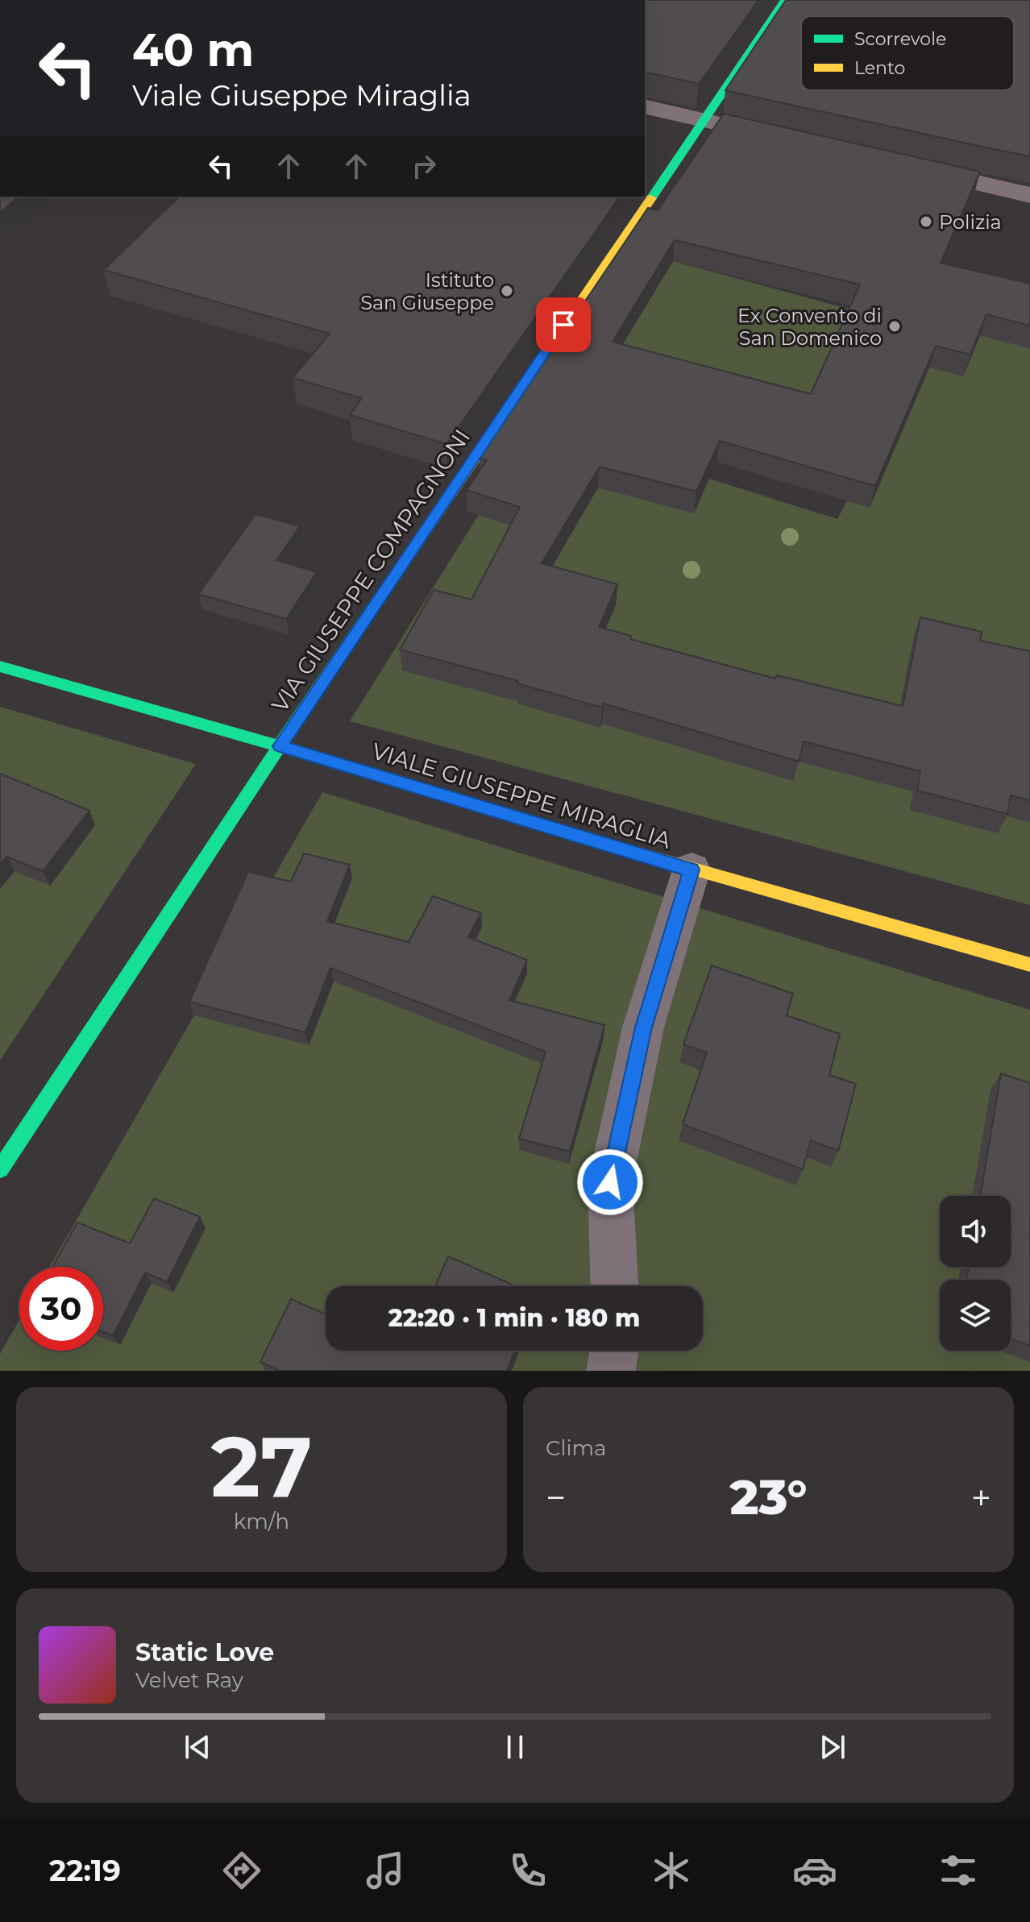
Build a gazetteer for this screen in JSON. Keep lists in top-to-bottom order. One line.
{"streets":{"street":["VIA GIUSEPPE COMPAGNONI","VIALE GIUSEPPE MIRAGLIA"]},"crossings":[["VIA GIUSEPPE COMPAGNONI","VIALE GIUSEPPE MIRAGLIA"]],"places":["Polizia","Istituto San Giuseppe","Ex Convento di San Domenico"],"legend":["Scorrevole","Lento"],"page":{"turn":["40 m","Viale Giuseppe Miraglia"],"limit":"30","trip":"22:20 · 1 min · 180 m","tile":[["27","km/h"],"Clima"],"heat":["−","23°","+"],"song":["Static Love","Velvet Ray"],"tabs":"22:19"}}
